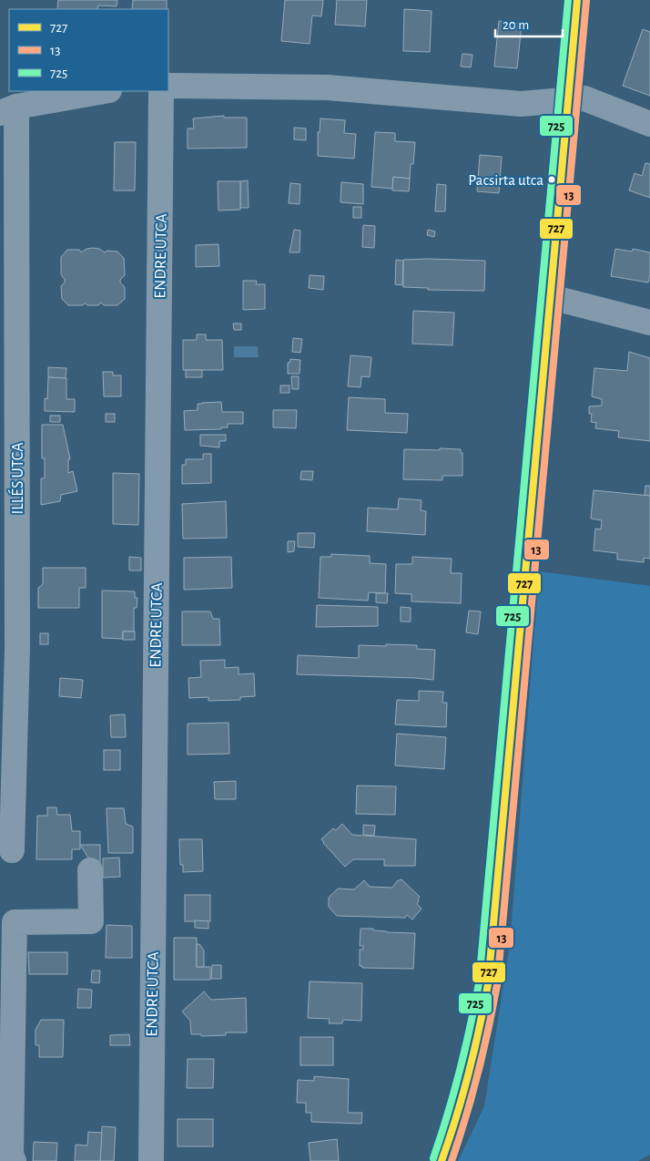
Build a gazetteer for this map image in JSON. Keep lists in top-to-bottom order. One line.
{"streets":{"street":["ENDRE UTCA","ILLÉS UTCA"]},"places":["Pacsirta utca"],"lines":["transit line 727","transit line 725","transit line 13"],"legend":["727","13","725"],"scale_bar":"20 m"}
